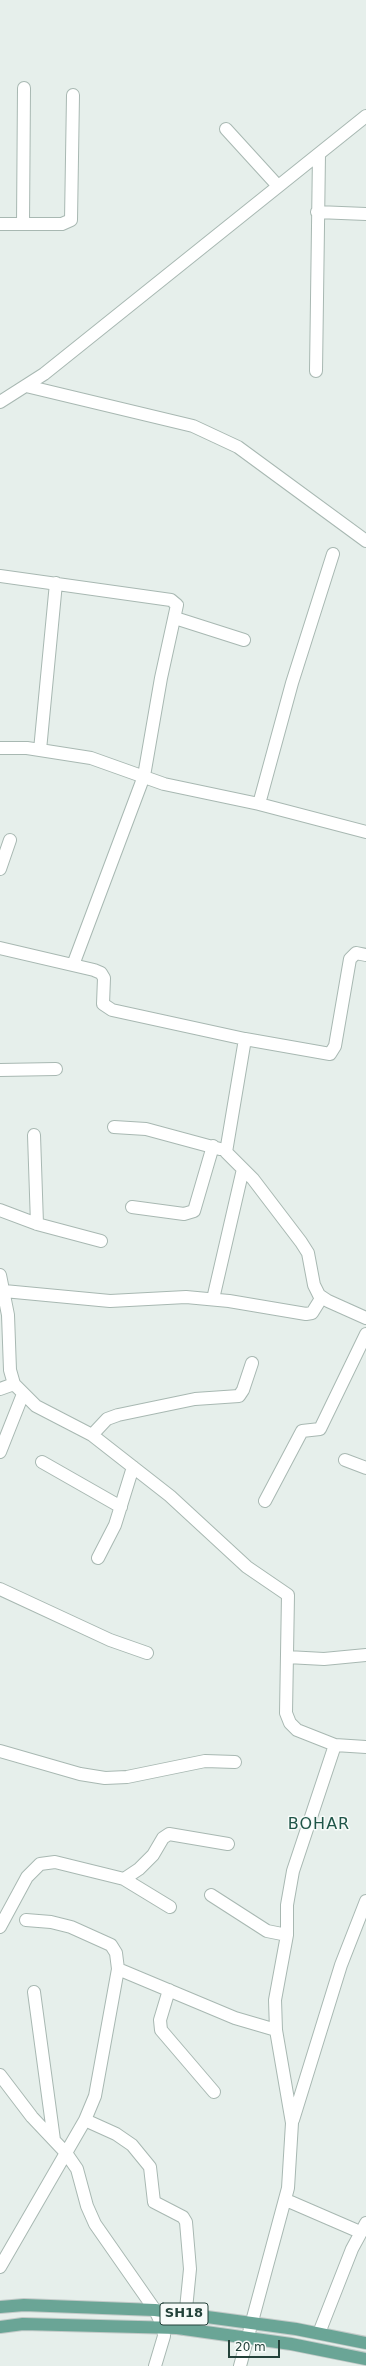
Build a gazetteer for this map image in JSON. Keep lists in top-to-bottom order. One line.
{"streets":{"main road":["SH18"]},"districts":["BOHAR"],"scale_bar":"20 m"}
